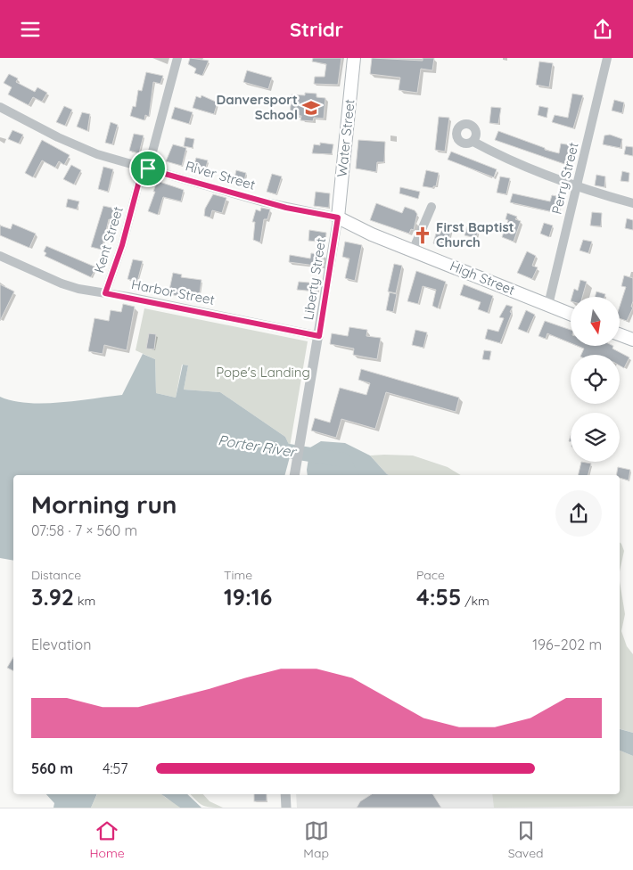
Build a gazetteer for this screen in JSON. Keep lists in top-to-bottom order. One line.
{"streets":{"main road":["Water Street","High Street"],"street":["River Street","Perry Street","Kent Street","Liberty Street","Harbor Street"]},"crossings":[["Water Street","River Street"],["Water Street","High Street"],["Water Street","Liberty Street"],["River Street","Kent Street"],["River Street","High Street"],["River Street","Liberty Street"],["Perry Street","High Street"],["Kent Street","Harbor Street"],["High Street","Liberty Street"],["Liberty Street","Harbor Street"]],"water":["Porter River"],"parks":["Pope's Landing"],"places":{"school or university":["Danversport School"],"church":["First Baptist Church"]},"north":"bottom","page":{"header":"Stridr","heading":["Morning run","07:58 · 7 × 560 m"],"stats":[["Distance","3.92 km"],["Time","19:16"],["Pace","4:55 /km"]],"chart":["Elevation","196–202 m"],"list":[{"name":"560 m","note":"4:57"}],"tabs":["Home","Map","Saved"]}}
